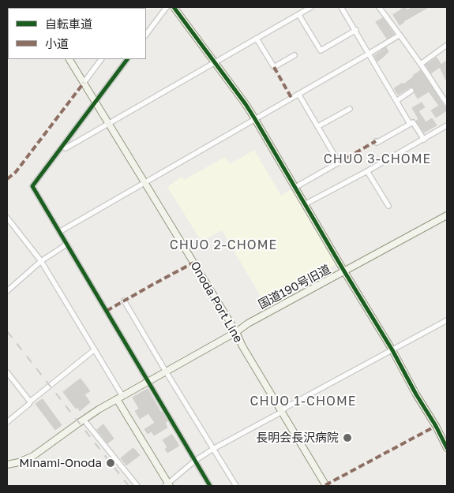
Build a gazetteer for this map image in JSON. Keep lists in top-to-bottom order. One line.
{"streets":{"street":["国道190号旧道","Onoda Port Line"]},"crossings":[["国道190号旧道","Onoda Port Line"]],"districts":["CHUO 3-CHOME","CHUO 2-CHOME","CHUO 1-CHOME"],"places":["長明会長沢病院","Minami-Onoda"],"legend":["自転車道","小道"]}
